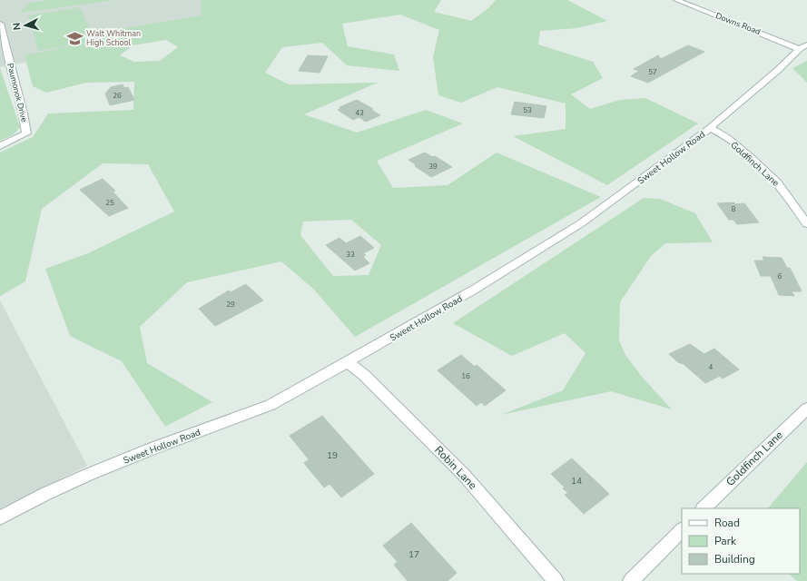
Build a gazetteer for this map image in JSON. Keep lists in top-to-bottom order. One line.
{"streets":{"street":["Downs Road","Paumonok Drive","Sweet Hollow Road","Goldfinch Lane","Robin Lane"]},"crossings":[["Downs Road","Sweet Hollow Road"],["Sweet Hollow Road","Goldfinch Lane"],["Sweet Hollow Road","Robin Lane"]],"places":{"school or university":["Walt Whitman High School"]},"house_numbers":["57","26","53","43","39","25","8","33","6","29","4","16","19","14","17"],"legend":["Road","Park","Building"],"north":"left"}
